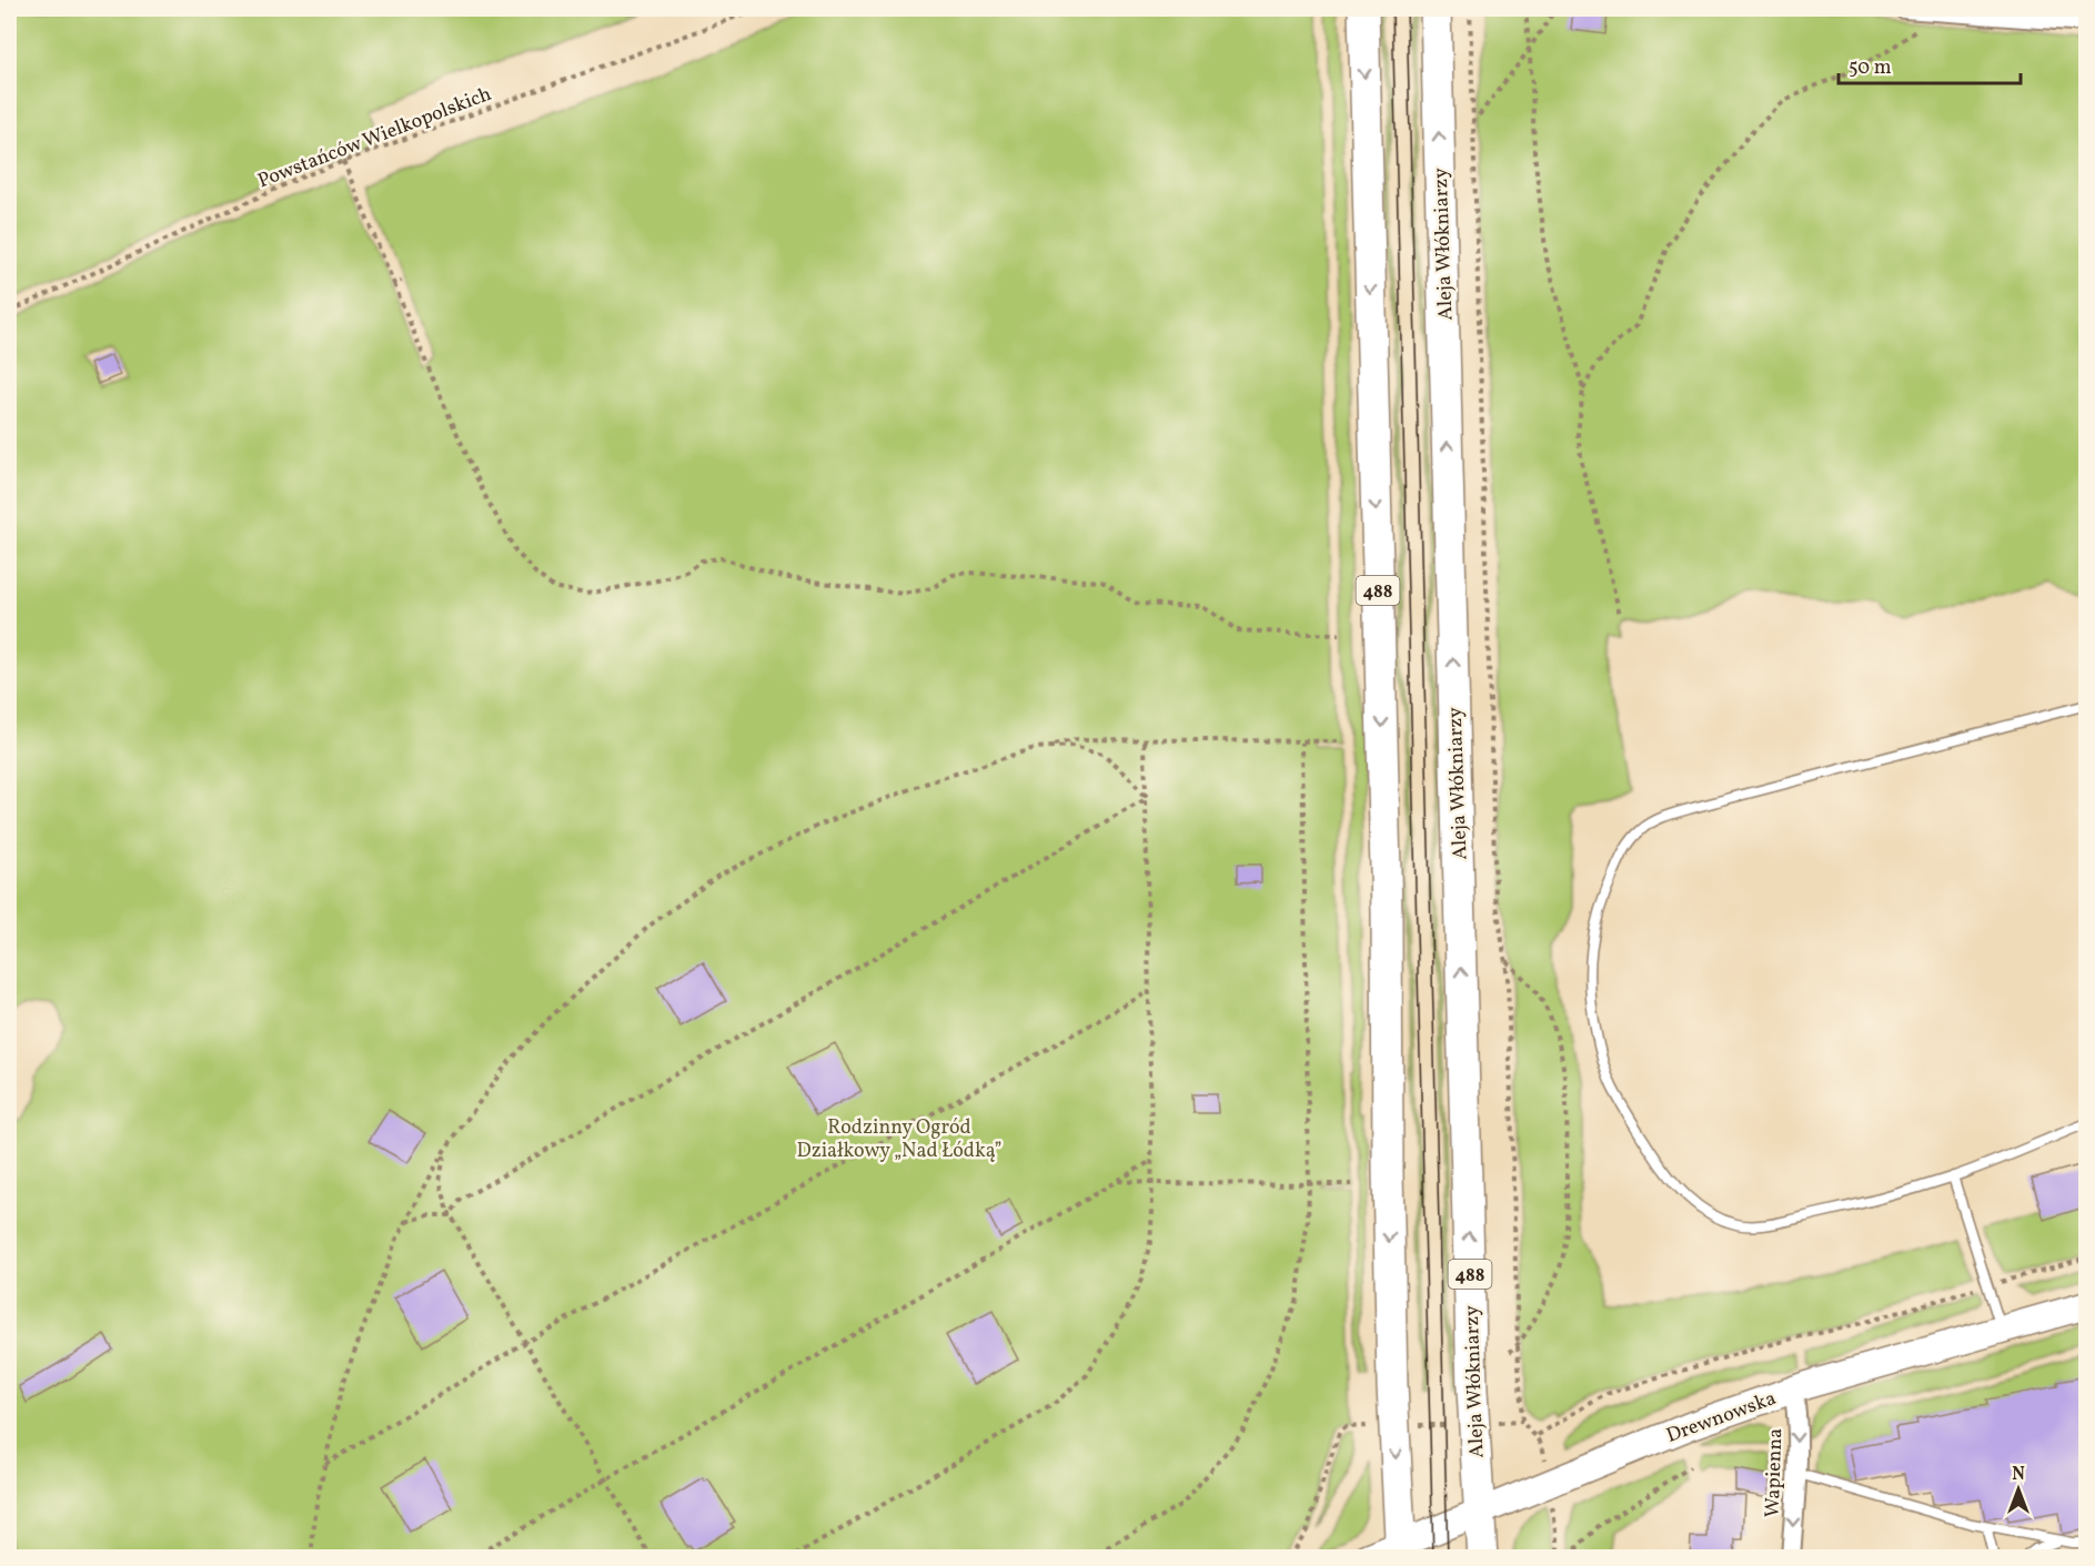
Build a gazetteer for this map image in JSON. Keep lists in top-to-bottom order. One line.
{"streets":{"main road":["Aleja Włókniarzy","488","Drewnowska"],"street":["Wapienna"],"path":["Powstańców Wielkopolskich"]},"crossings":[["Aleja Włókniarzy","Drewnowska"],["488","Drewnowska"],["Drewnowska","Wapienna"]],"one_way":["Wapienna"],"parks":["Rodzinny Ogród Działkowy „Nad Łódką”"],"scale_bar":"50 m","north":"top"}
